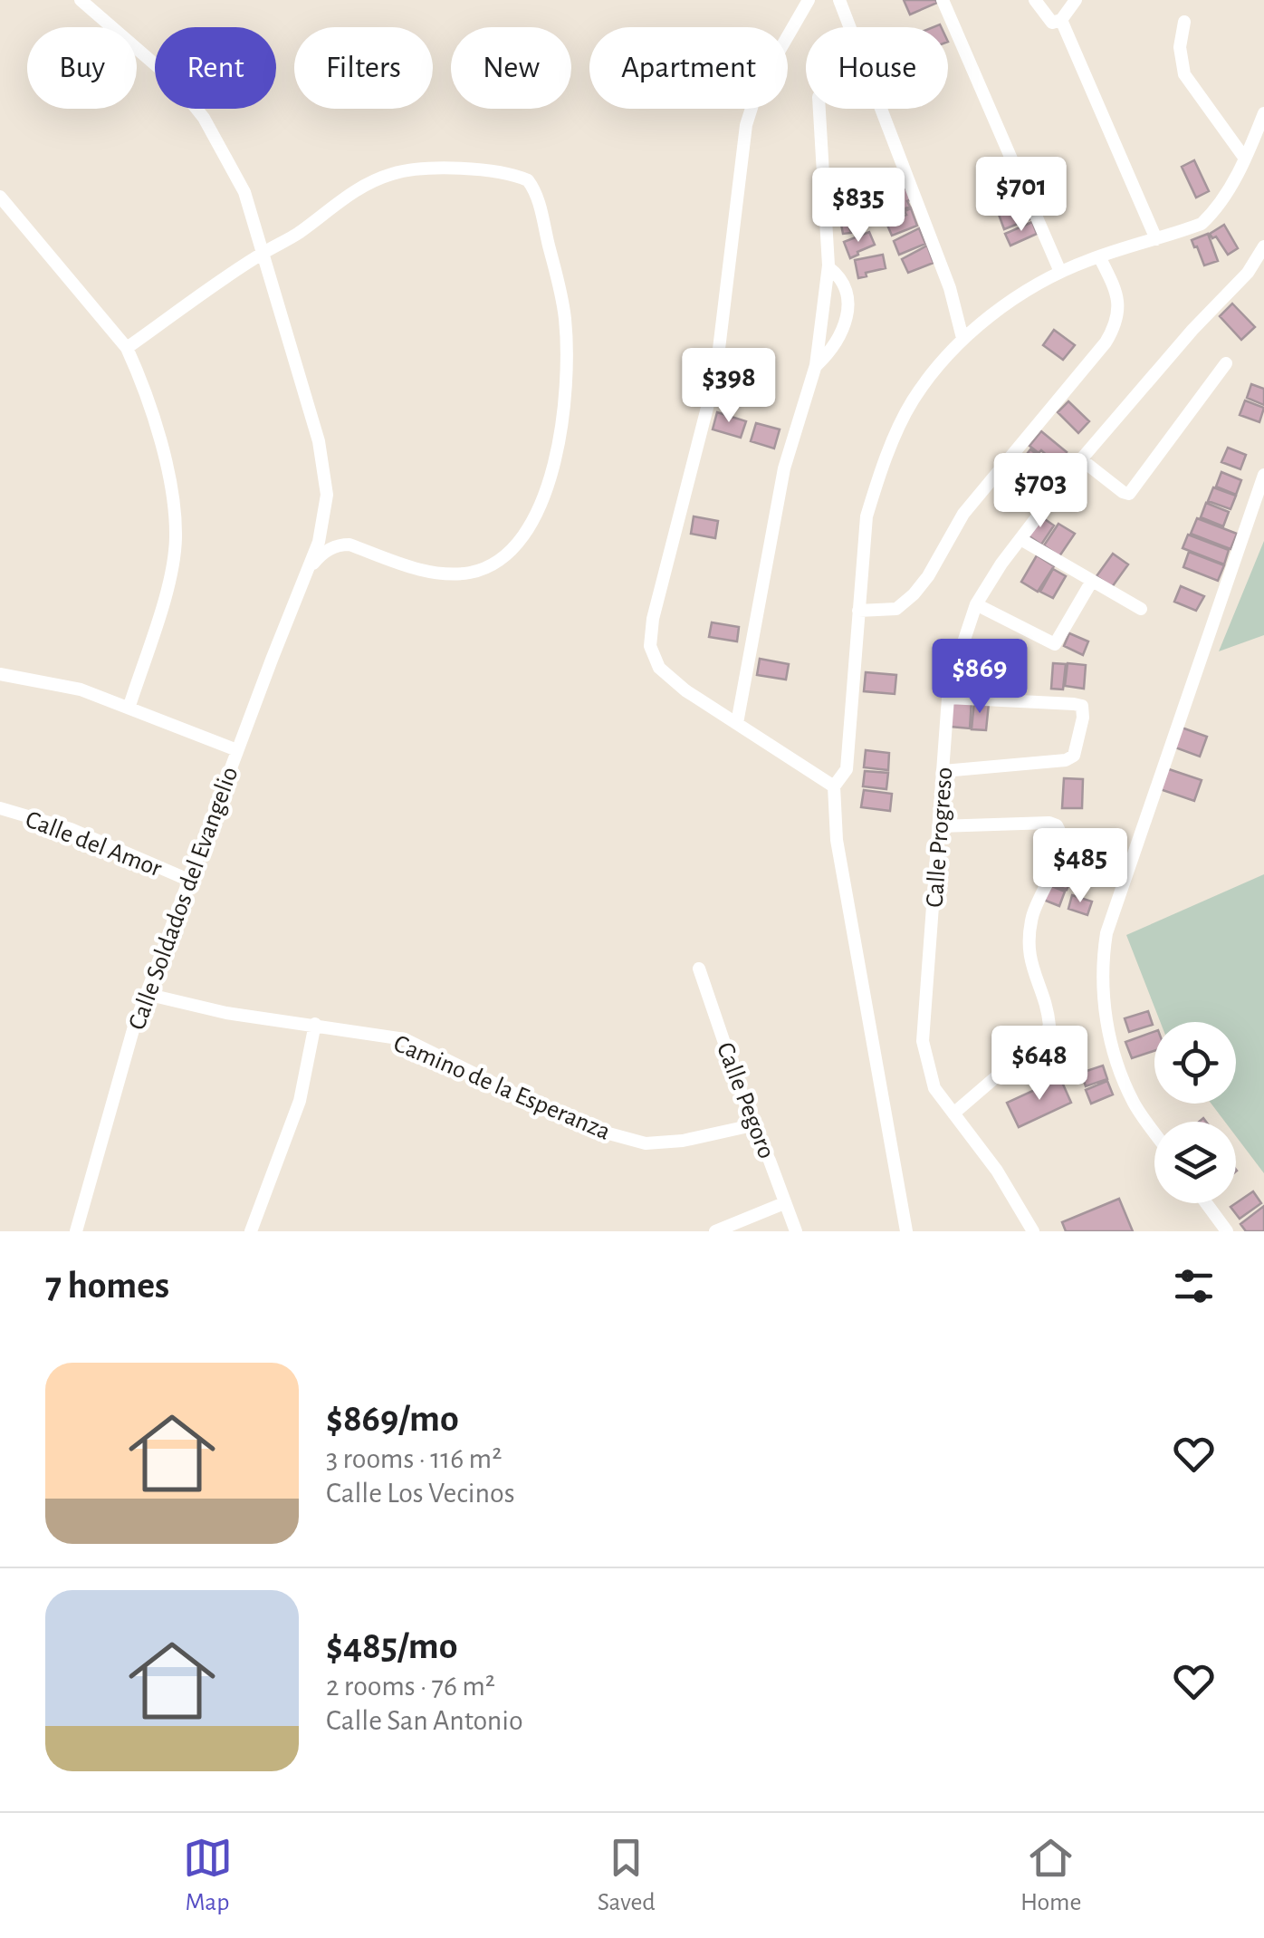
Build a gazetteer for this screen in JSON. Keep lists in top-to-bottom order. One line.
{"streets":{"street":["Calle Progreso","Calle del Amor","Calle Soldados del Evangelio","Camino de la Esperanza","Calle Pegoro"]},"crossings":[["Calle del Amor","Calle Soldados del Evangelio"],["Calle Soldados del Evangelio","Camino de la Esperanza"],["Camino de la Esperanza","Calle Pegoro"]],"page":{"chip":["Buy","Rent","Filters","New","Apartment","House"],"price":["$701","$835","$398","$703","$869","$485","$648"],"heading":"7 homes","list":[{"name":"$869/mo","note":"3 rooms · 116 m² · Calle Los Vecinos"},{"name":"$485/mo","note":"2 rooms · 76 m² · Calle San Antonio"}],"tabs":["Map","Saved","Home"]}}
